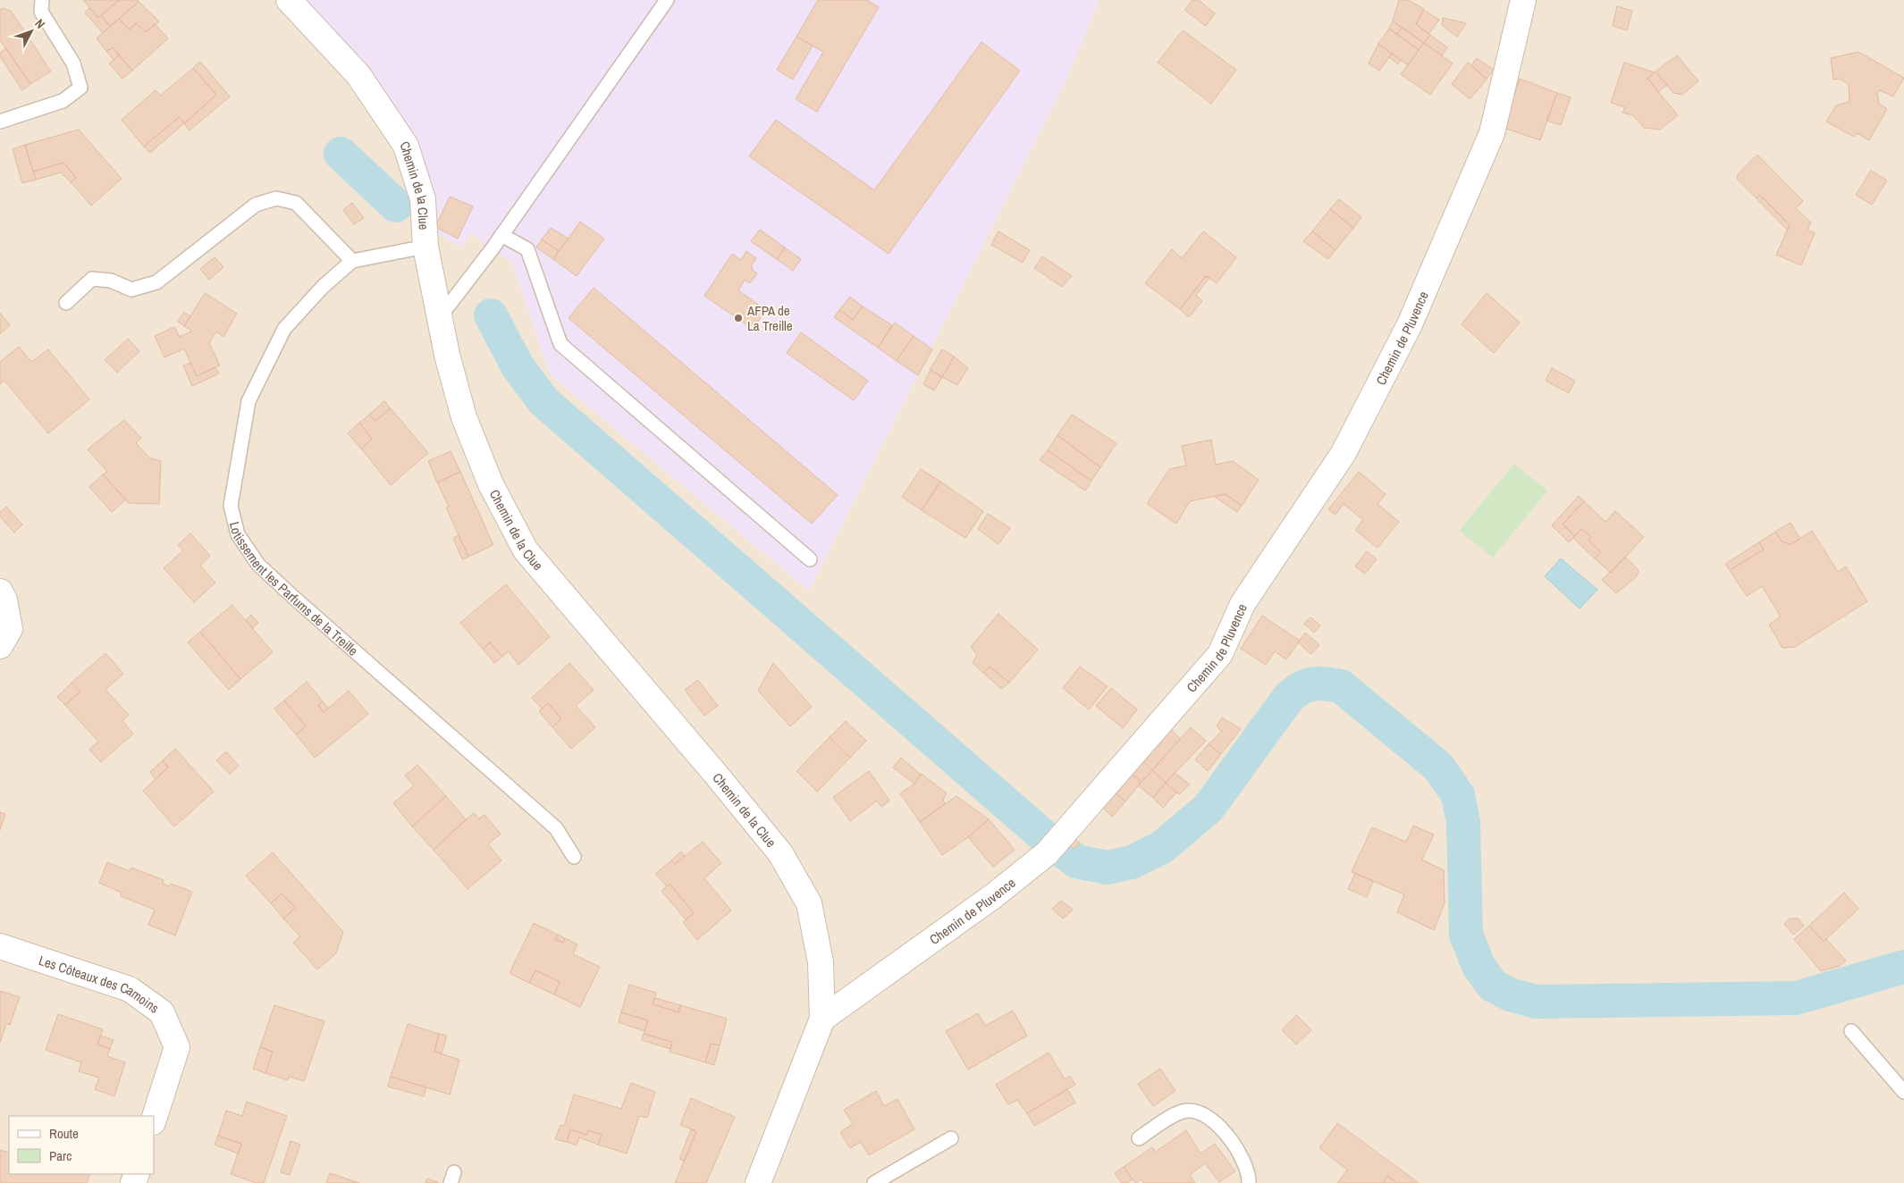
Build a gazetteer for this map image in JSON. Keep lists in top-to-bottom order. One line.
{"streets":{"street":["Chemin de la Clue","Chemin de Pluvence","Les Côteaux des Camoins"],"lane":["Lotissement les Parfums de la Treille"]},"crossings":[["Chemin de la Clue","Chemin de Pluvence"]],"places":["AFPA de La Treille"],"legend":["Route","Parc"],"north":"top right"}
